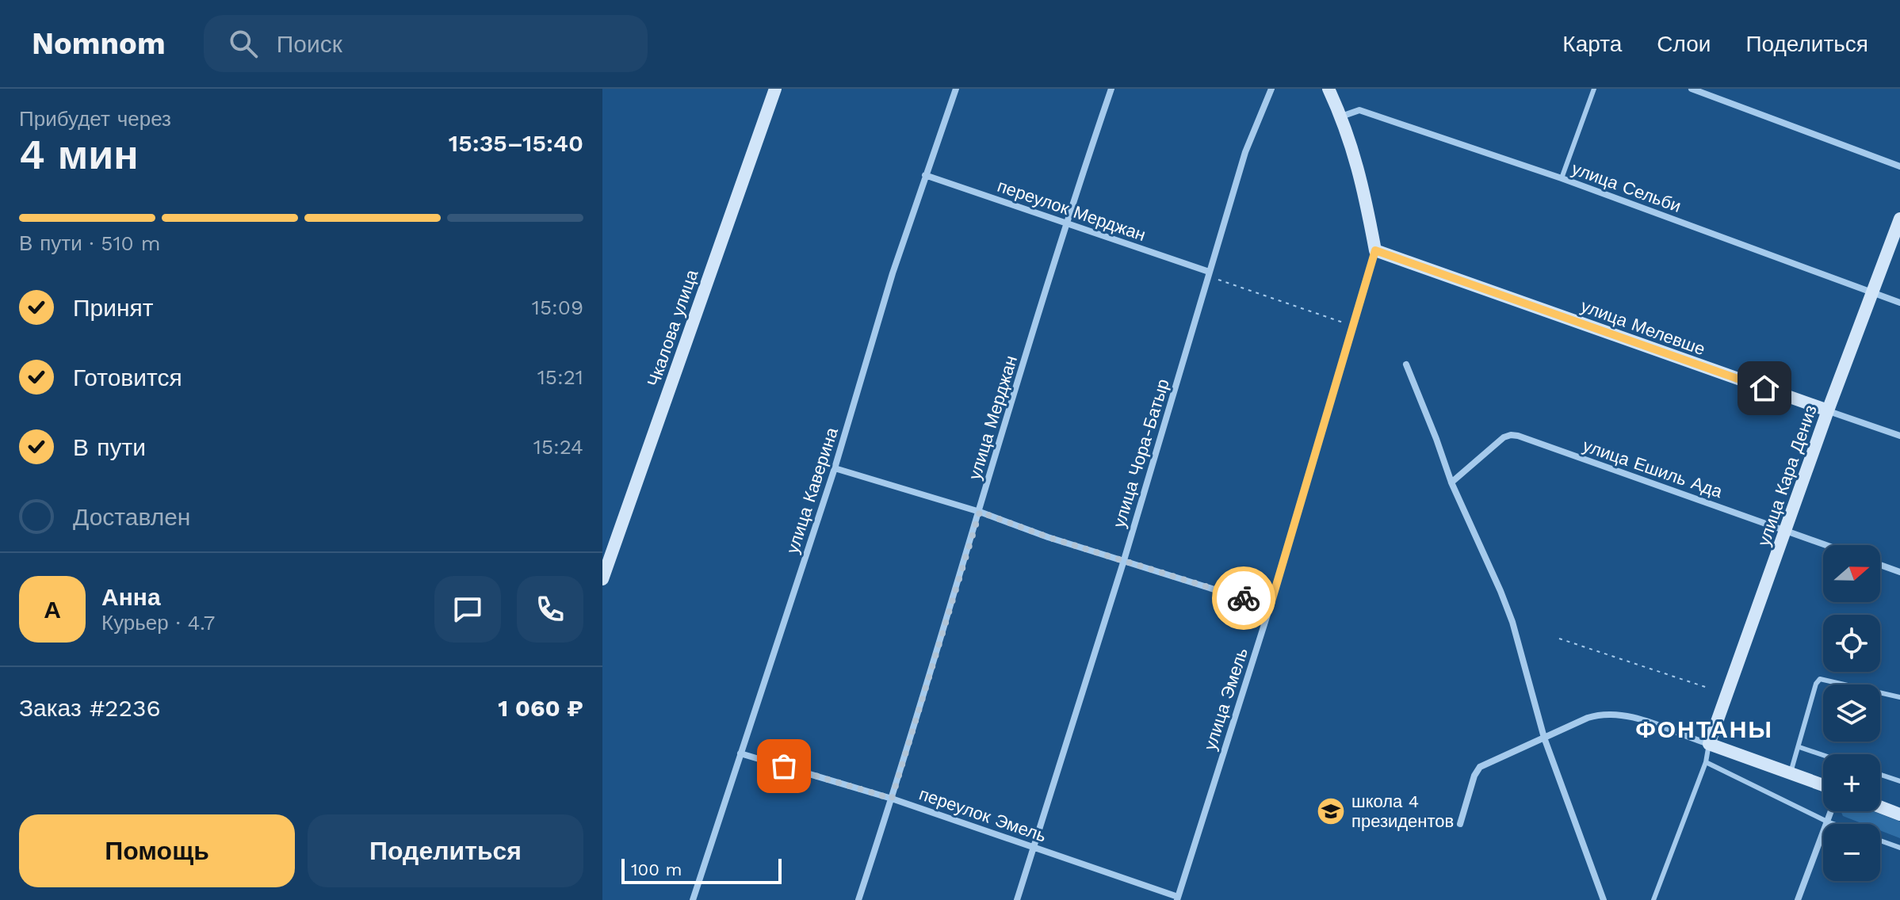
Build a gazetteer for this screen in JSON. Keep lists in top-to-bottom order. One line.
{"streets":{"main road":["улица Мелевше","Чкалова улица","улица Кара Дениз"],"street":["улица Сельби","переулок Мерджан","улица Мерджан","улица Чора-Батыр","улица Ешиль Ада","улица Каверина","улица Эмель","переулок Эмель"]},"crossings":[["улица Сельби","улица Кара Дениз"],["переулок Мерджан","улица Мерджан"],["переулок Мерджан","улица Чора-Батыр"],["переулок Мерджан","улица Каверина"],["улица Мелевше","улица Кара Дениз"],["улица Мелевше","улица Эмель"],["улица Мерджан","переулок Эмель"],["улица Чора-Батыр","переулок Эмель"],["улица Ешиль Ада","улица Кара Дениз"],["улица Каверина","переулок Эмель"],["улица Эмель","переулок Эмель"]],"districts":["ФОНТАНЫ"],"places":{"school or university":["школа 4 президентов"]},"scale_bar":"100 m","north":"right","page":{"header":"Nomnom","search":"Поиск","nav":["Карта","Слои","Поделиться"],"heading":["4 мин","Прибудет через","15:35–15:40"],"panel":["Анна","Курьер · 4.7","Заказ #2236","1 060 ₽"],"bar":"В пути · 510 m","list":[["Принят","15:09"],["Готовится","15:21"],["В пути","15:24"],"Доставлен"],"map_buttons":["+","−"],"round":"А","buttons":["Помощь","Поделиться"],"scale":"100 m"}}
